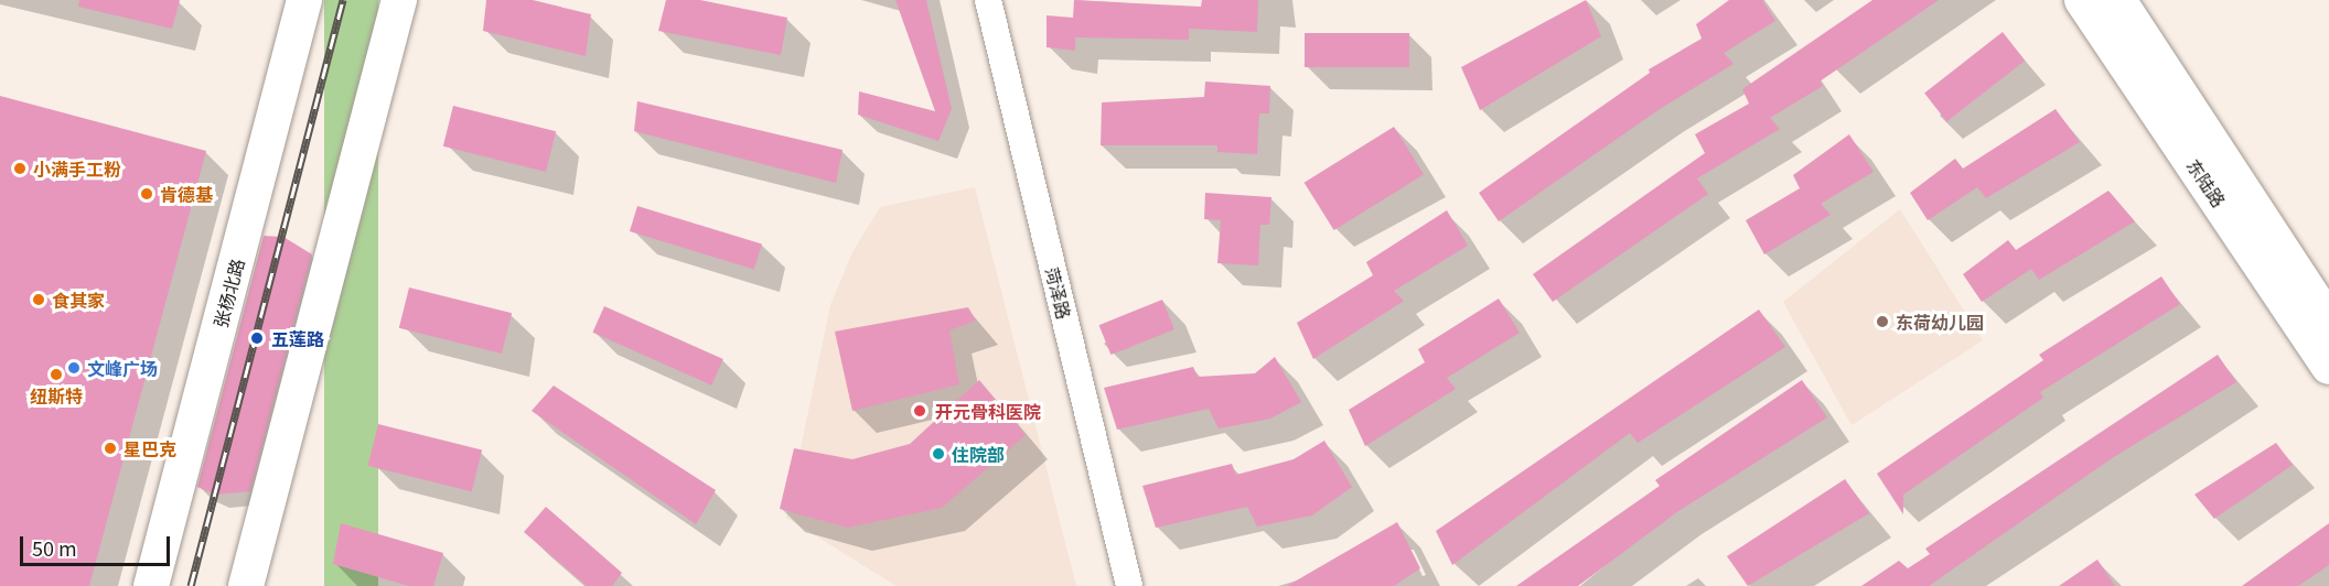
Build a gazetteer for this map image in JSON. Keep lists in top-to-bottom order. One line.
{"streets":{"main road":["东陆路","张杨北路"],"street":["菏泽路"]},"places":["小满手工粉","肯德基","食其家","东荷幼儿园","五莲路","文峰广场","纽斯特","开元骨科医院","星巴克","住院部"],"scale_bar":"50 m"}
